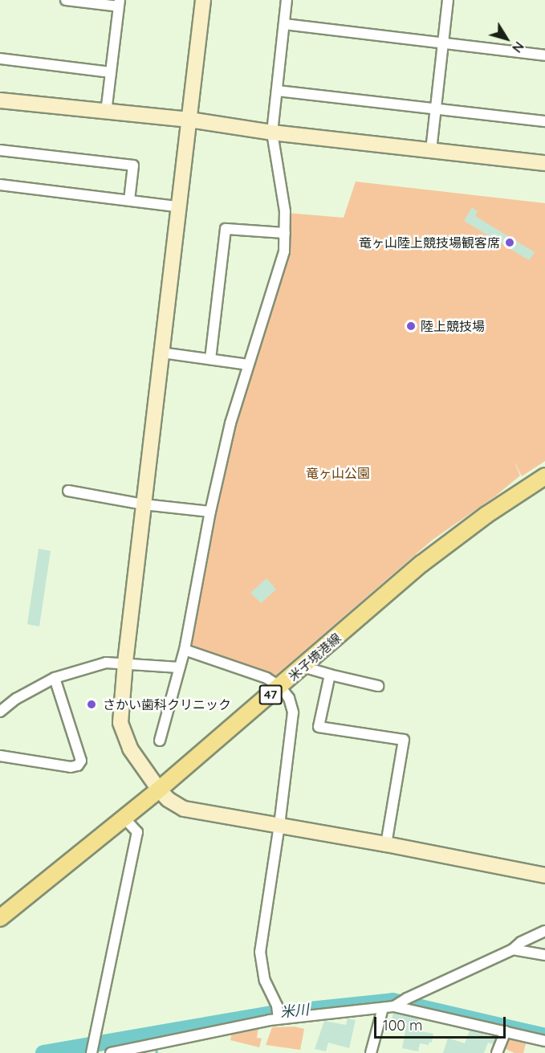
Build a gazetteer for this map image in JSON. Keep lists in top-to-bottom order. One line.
{"streets":{"main road":["米子境港線","47"]},"water":["米川"],"parks":["竜ヶ山公園"],"places":["竜ヶ山陸上競技場観客席","陸上競技場","さかい歯科クリニック"],"scale_bar":"100 m","north":"bottom right"}
